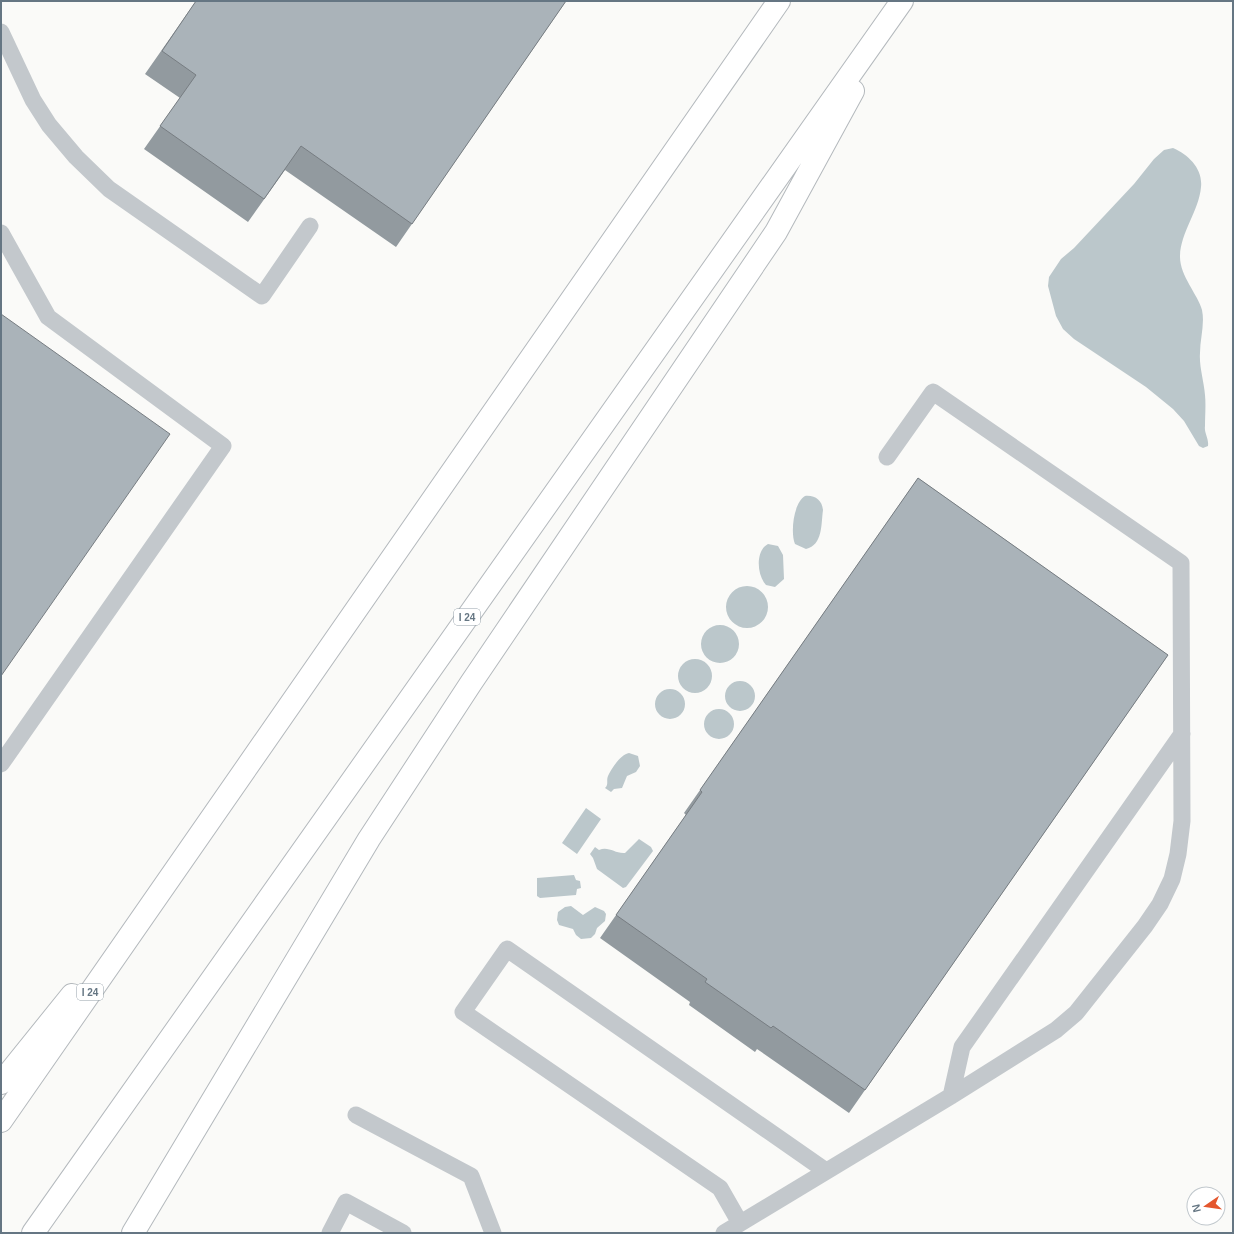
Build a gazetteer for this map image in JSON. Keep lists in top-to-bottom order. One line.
{"streets":{"highway":["I 24"]},"north":"left"}
